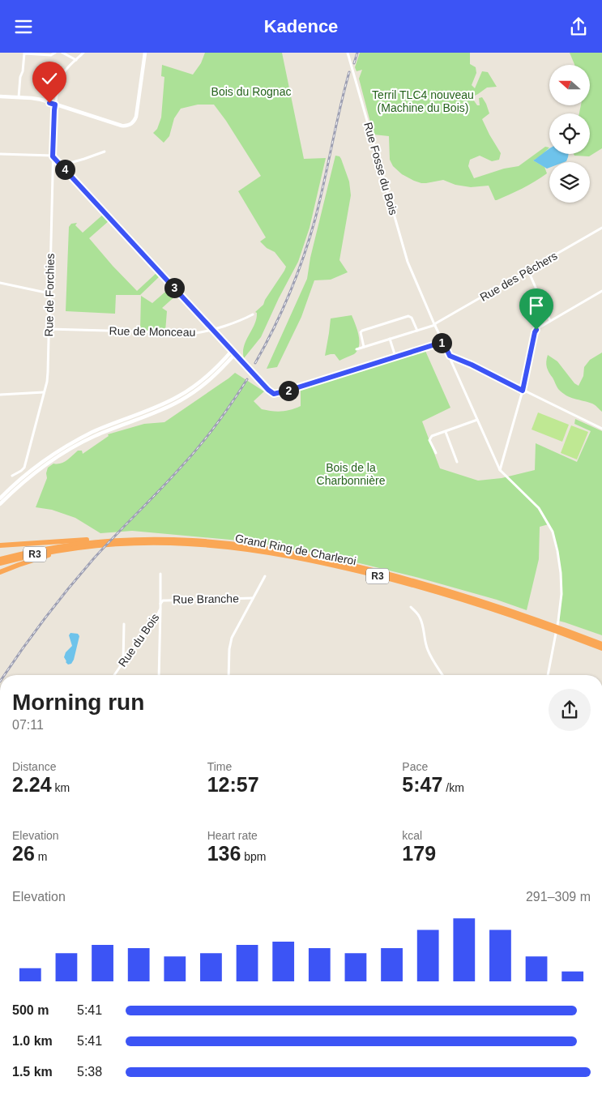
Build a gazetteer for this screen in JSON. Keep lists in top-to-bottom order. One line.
{"streets":{"highway":["Grand Ring de Charleroi","R3"],"street":["Rue Fosse du Bois","Rue des Pêchers","Rue de Forchies","Rue de Monceau","Rue Branche","Rue du Bois"]},"crossings":[["Rue Fosse du Bois","Rue des Pêchers"],["Rue de Forchies","Rue de Monceau"],["Rue Branche","Rue du Bois"]],"parks":["Bois du Rognac","Terril TLC4 nouveau (Machine du Bois)","Bois de la Charbonnière"],"north":"left","page":{"header":"Kadence","pins":["4","3","1","2"],"heading":["Morning run","07:11"],"stats":[["Distance","2.24 km"],["Time","12:57"],["Pace","5:47 /km"],["Elevation","26 m"],["Heart rate","136 bpm"],["kcal","179"]],"chart":["Elevation","291–309 m"],"list":[{"name":"500 m","note":"5:41"},{"name":"1.0 km","note":"5:41"},{"name":"1.5 km","note":"5:38"}]}}
